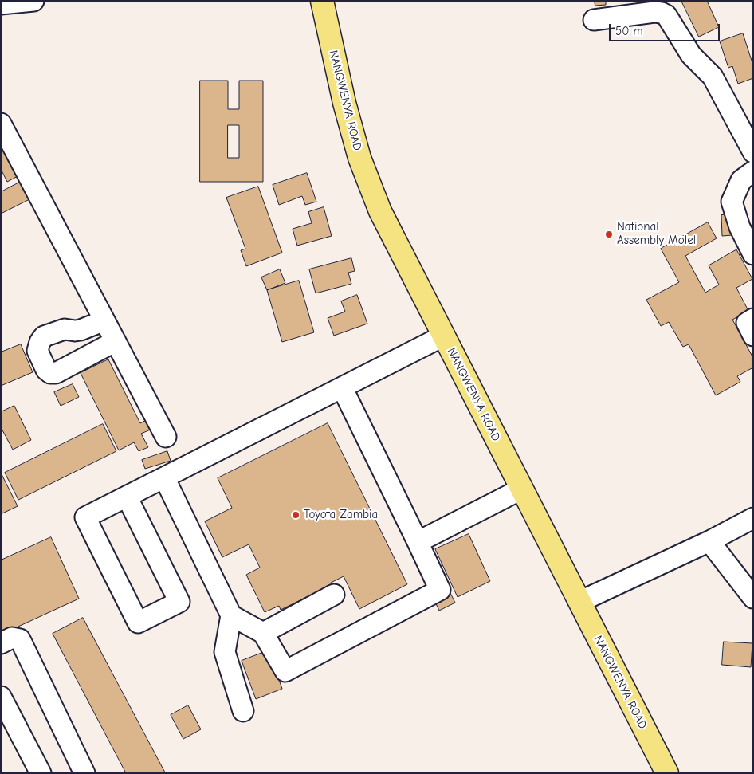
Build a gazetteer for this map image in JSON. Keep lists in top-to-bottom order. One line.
{"streets":{"main road":["NANGWENYA ROAD"]},"places":["National Assembly Motel","Toyota Zambia"],"scale_bar":"50 m"}
